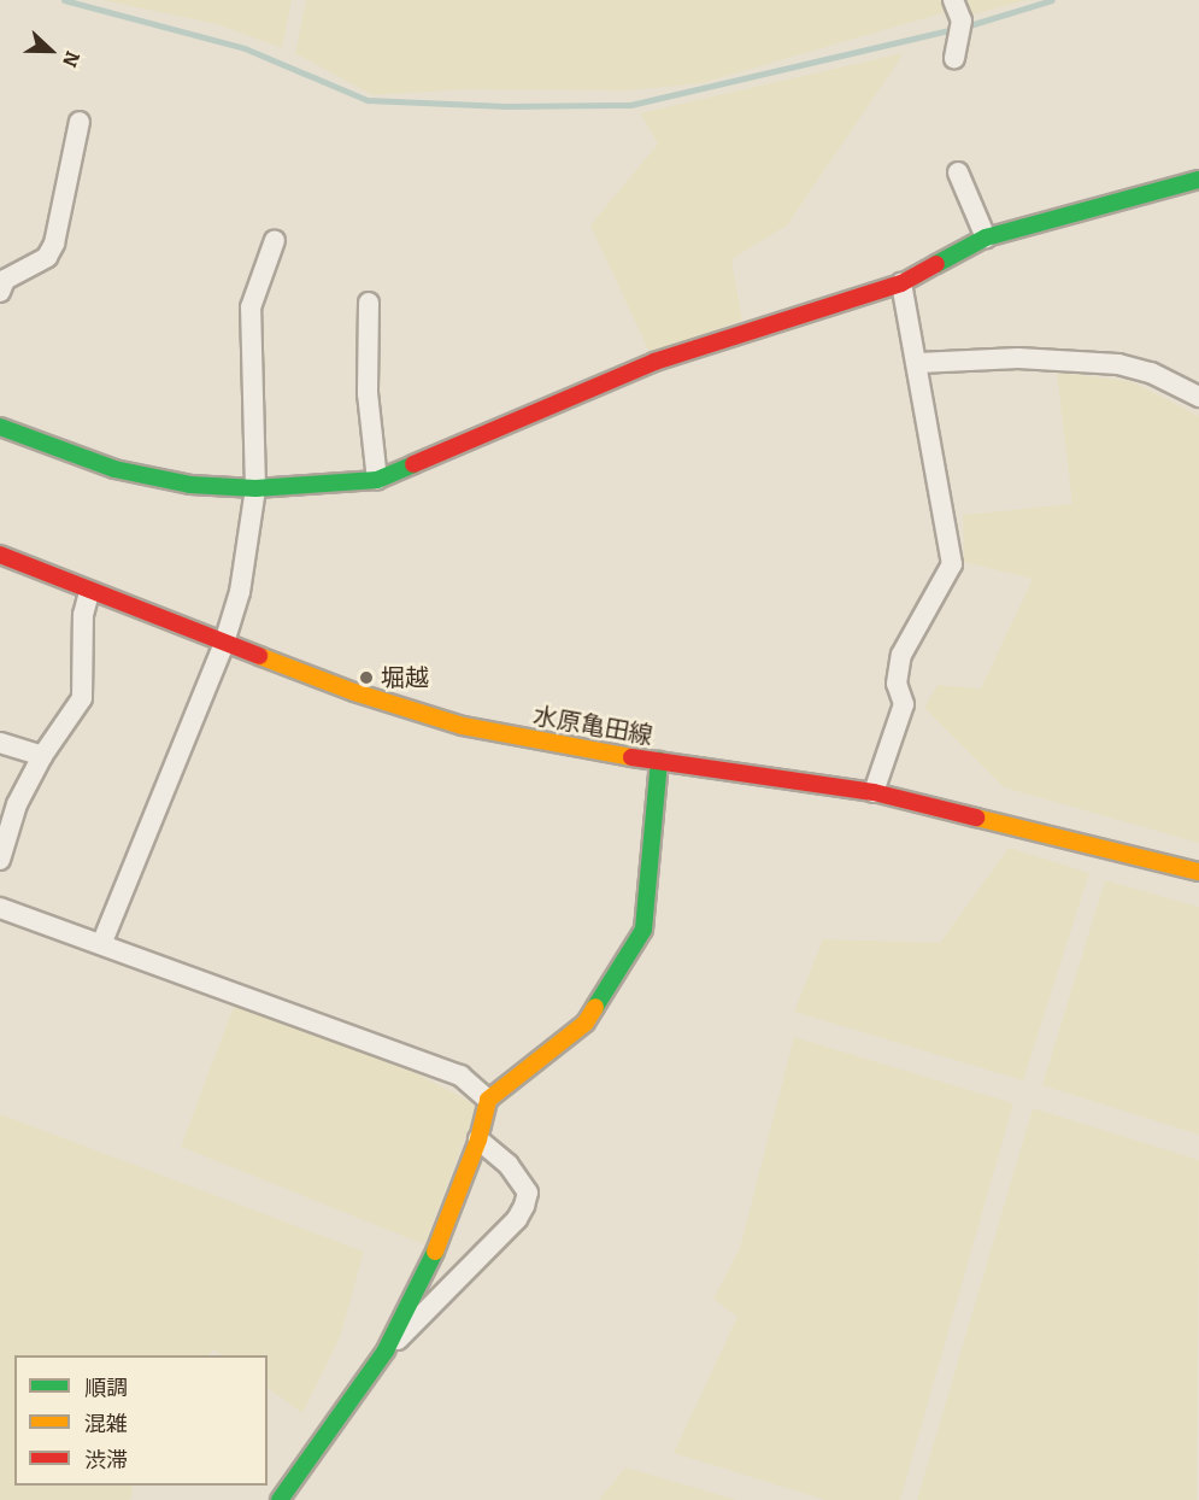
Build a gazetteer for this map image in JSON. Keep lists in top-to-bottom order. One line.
{"streets":{"street":["水原亀田線"]},"places":["堀越"],"legend":["順調","混雑","渋滞"],"north":"right"}
